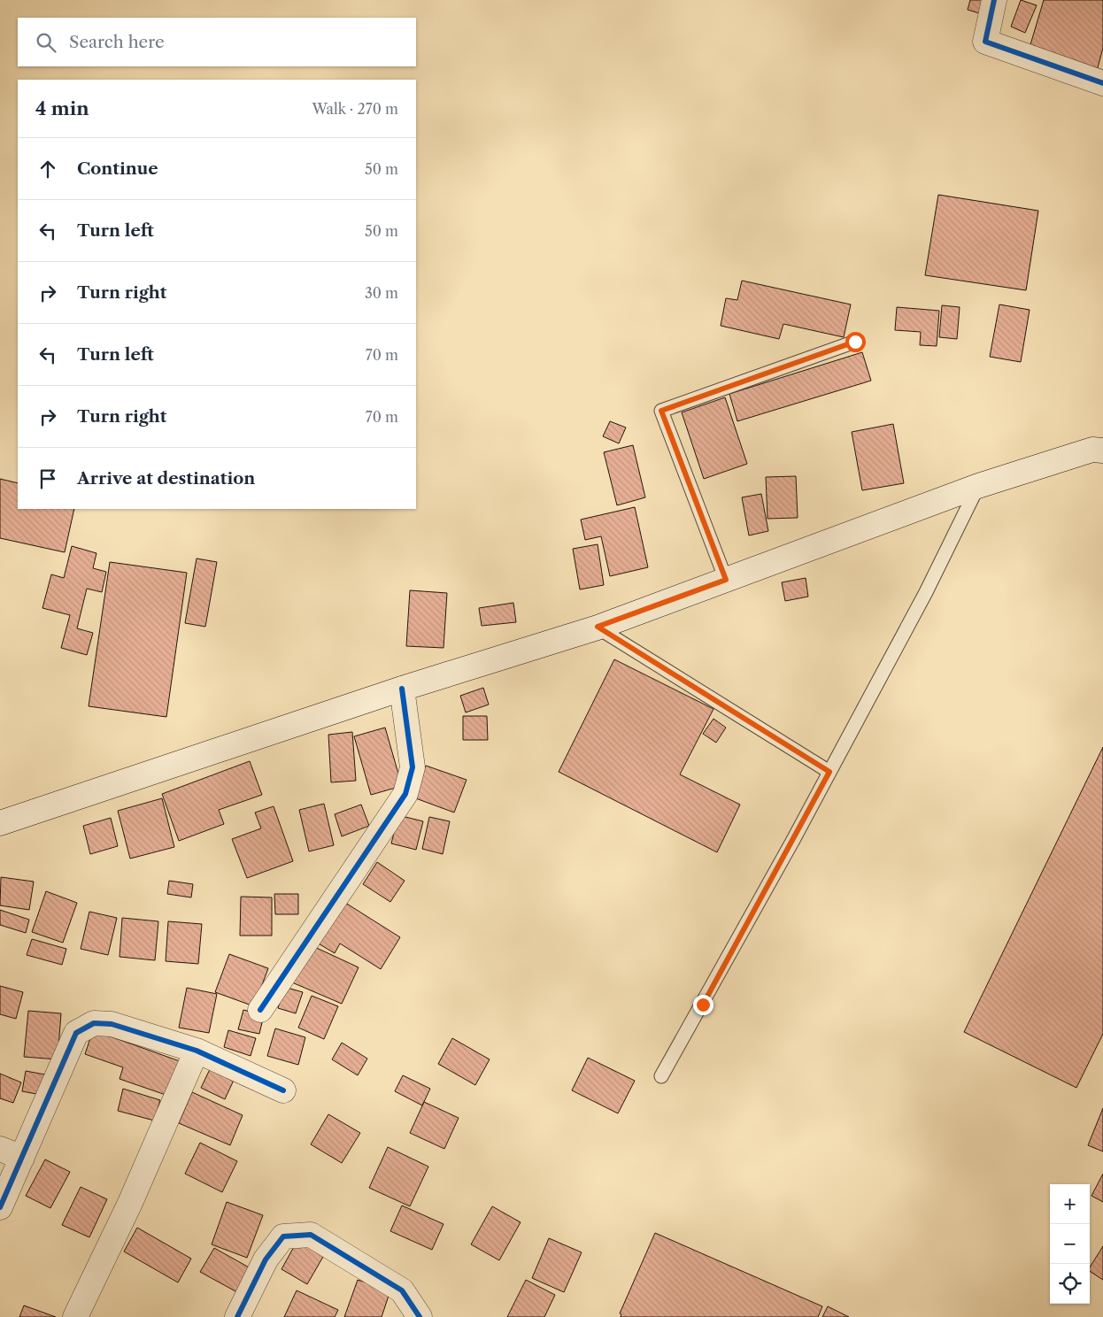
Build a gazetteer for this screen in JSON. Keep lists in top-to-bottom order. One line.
{"page":{"search":"Search here","heading":["4 min","Walk · 270 m"],"list":[["Continue","50 m"],["Turn left","50 m"],["Turn right","30 m"],["Turn left","70 m"],["Turn right","70 m"],"Arrive at destination"],"map_buttons":["+","−"]}}
